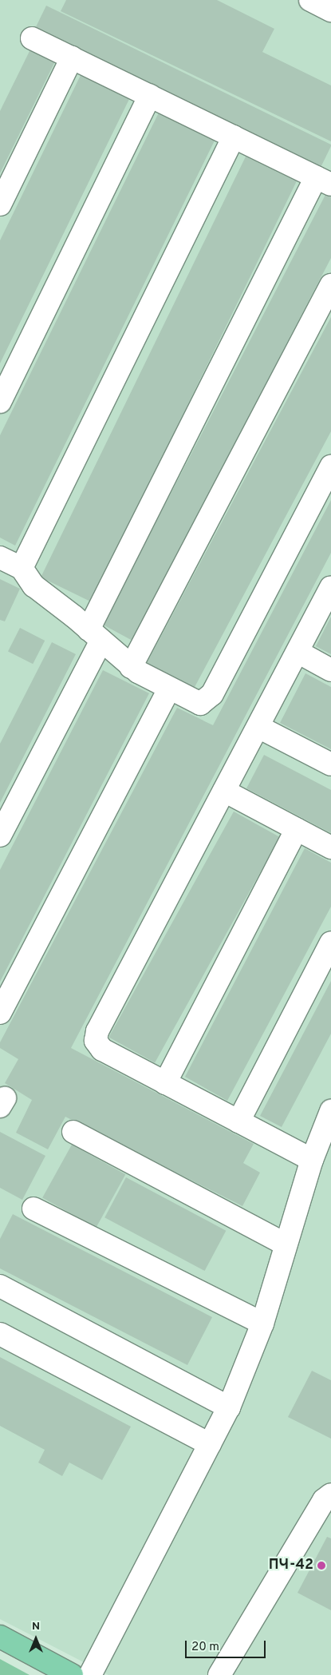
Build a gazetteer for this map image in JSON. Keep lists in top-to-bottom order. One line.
{"places":["ПЧ-42"],"scale_bar":"20 m","north":"top"}
